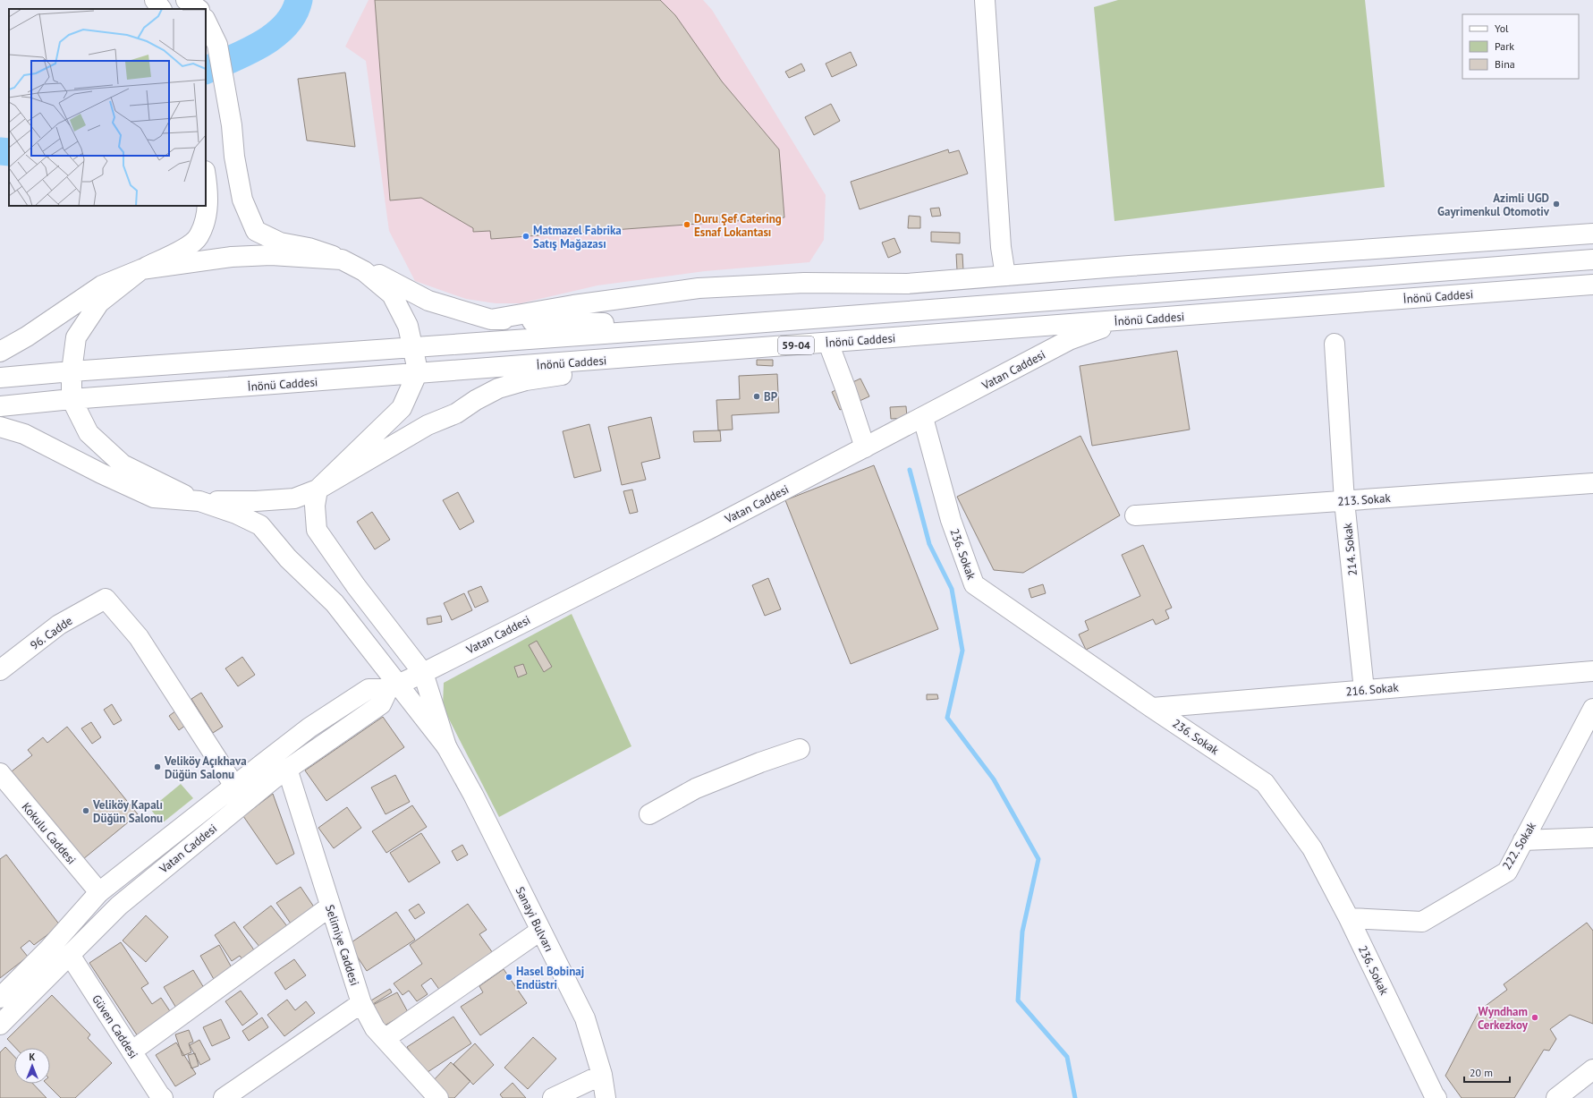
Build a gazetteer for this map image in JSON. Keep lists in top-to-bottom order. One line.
{"streets":{"main road":["İnönü Caddesi","59-04","Vatan Caddesi","213. Sokak","214. Sokak","236. Sokak","96. Cadde","216. Sokak","Kokulu Caddesi","222. Sokak","Sanayi Bulvarı","Selimiye Caddesi","Güven Caddesi"]},"crossings":[["İnönü Caddesi","Vatan Caddesi"],["Vatan Caddesi","236. Sokak"],["Vatan Caddesi","96. Cadde"],["Vatan Caddesi","Kokulu Caddesi"],["Vatan Caddesi","Selimiye Caddesi"],["Vatan Caddesi","Güven Caddesi"],["213. Sokak","214. Sokak"],["214. Sokak","216. Sokak"],["236. Sokak","216. Sokak"],["236. Sokak","222. Sokak"]],"places":["Azimli UGD Gayrimenkul Otomotiv","Duru Şef Catering Esnaf Lokantası","Matmazel Fabrika Satış Mağazası","BP","Veliköy Açıkhava Düğün Salonu","Veliköy Kapalı Düğün Salonu","Hasel Bobinaj Endüstri","Wyndham Cerkezkoy"],"legend":["Yol","Park","Bina"],"scale_bar":"20 m","north":"top"}
